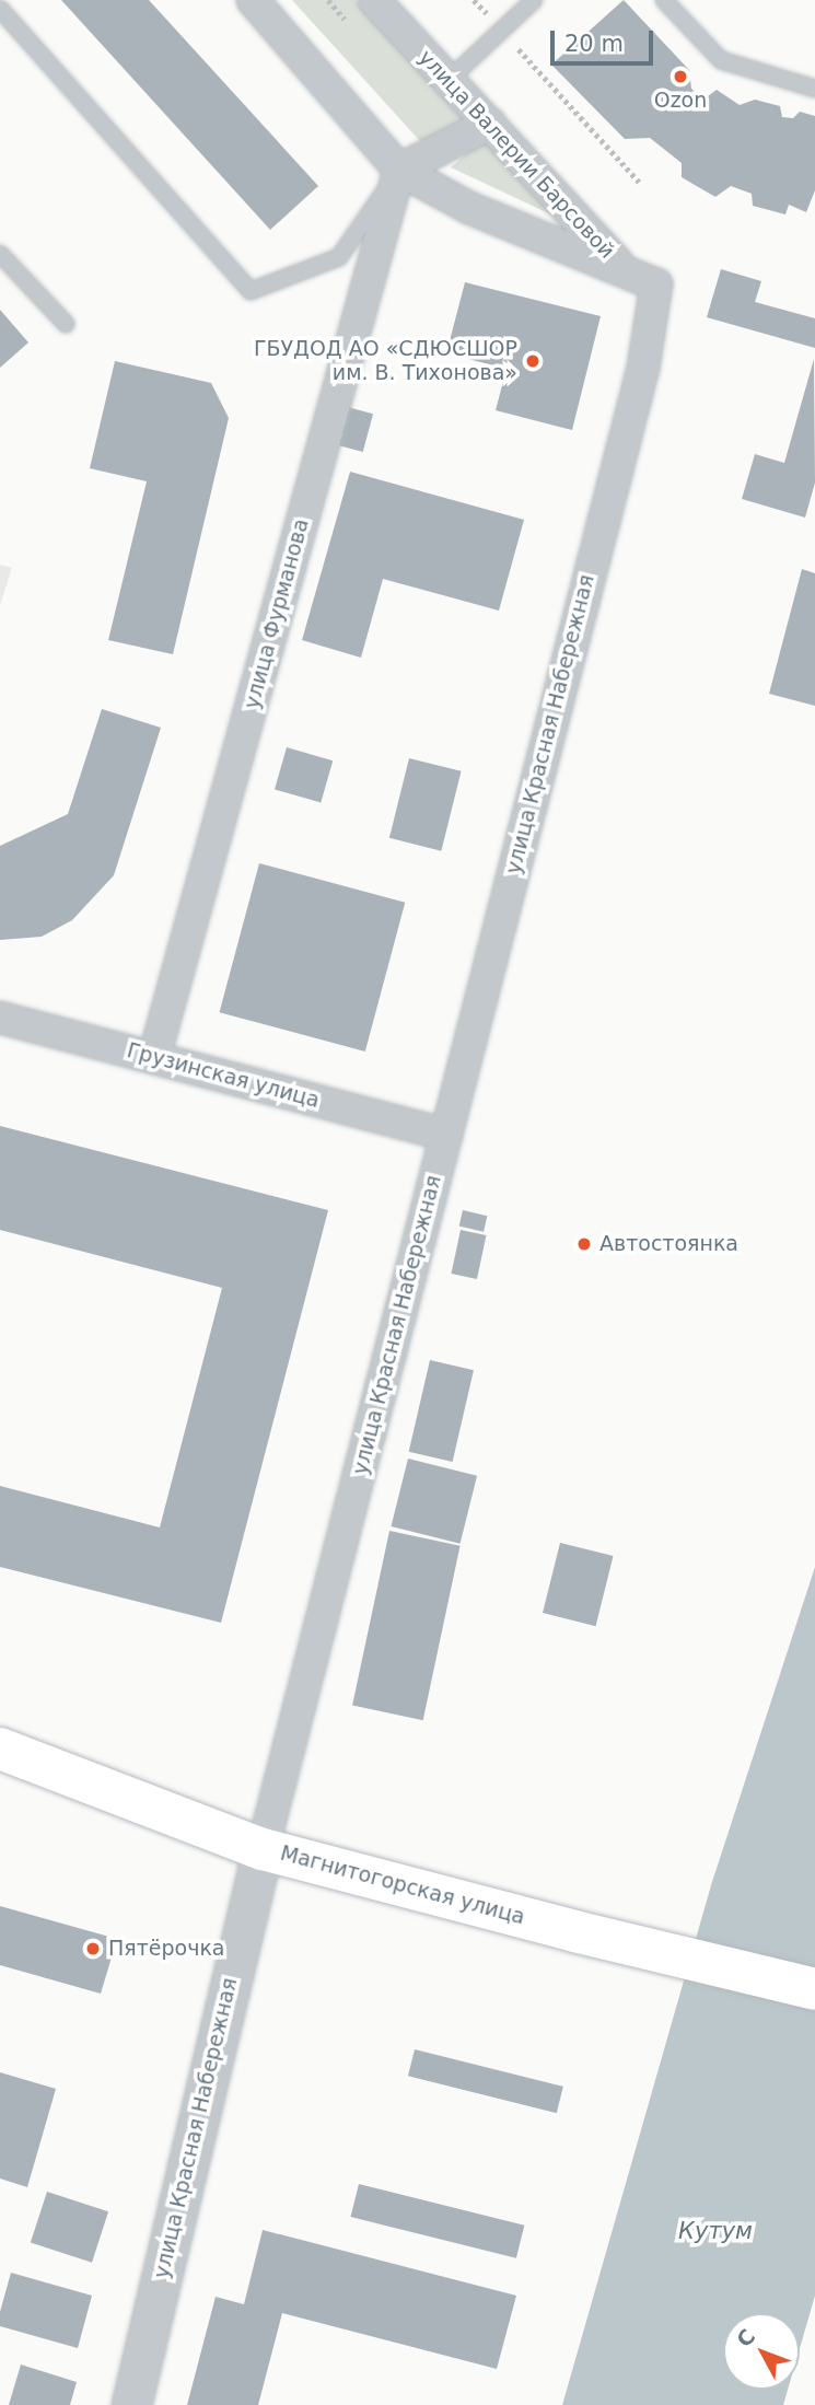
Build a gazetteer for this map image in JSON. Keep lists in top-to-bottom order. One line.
{"streets":{"main road":["Магнитогорская улица"],"street":["улица Валерии Барсовой","улица Фурманова","улица Красная Набережная","Грузинская улица"]},"crossings":[["улица Валерии Барсовой","улица Фурманова"],["улица Валерии Барсовой","улица Красная Набережная"],["улица Фурманова","Грузинская улица"],["улица Красная Набережная","Грузинская улица"],["улица Красная Набережная","Магнитогорская улица"]],"water":["Кутум"],"places":["Ozon","ГБУДОД АО «СДЮСШОР им. В. Тихонова»","Автостоянка","Пятёрочка"],"scale_bar":"20 m","north":"top left"}
